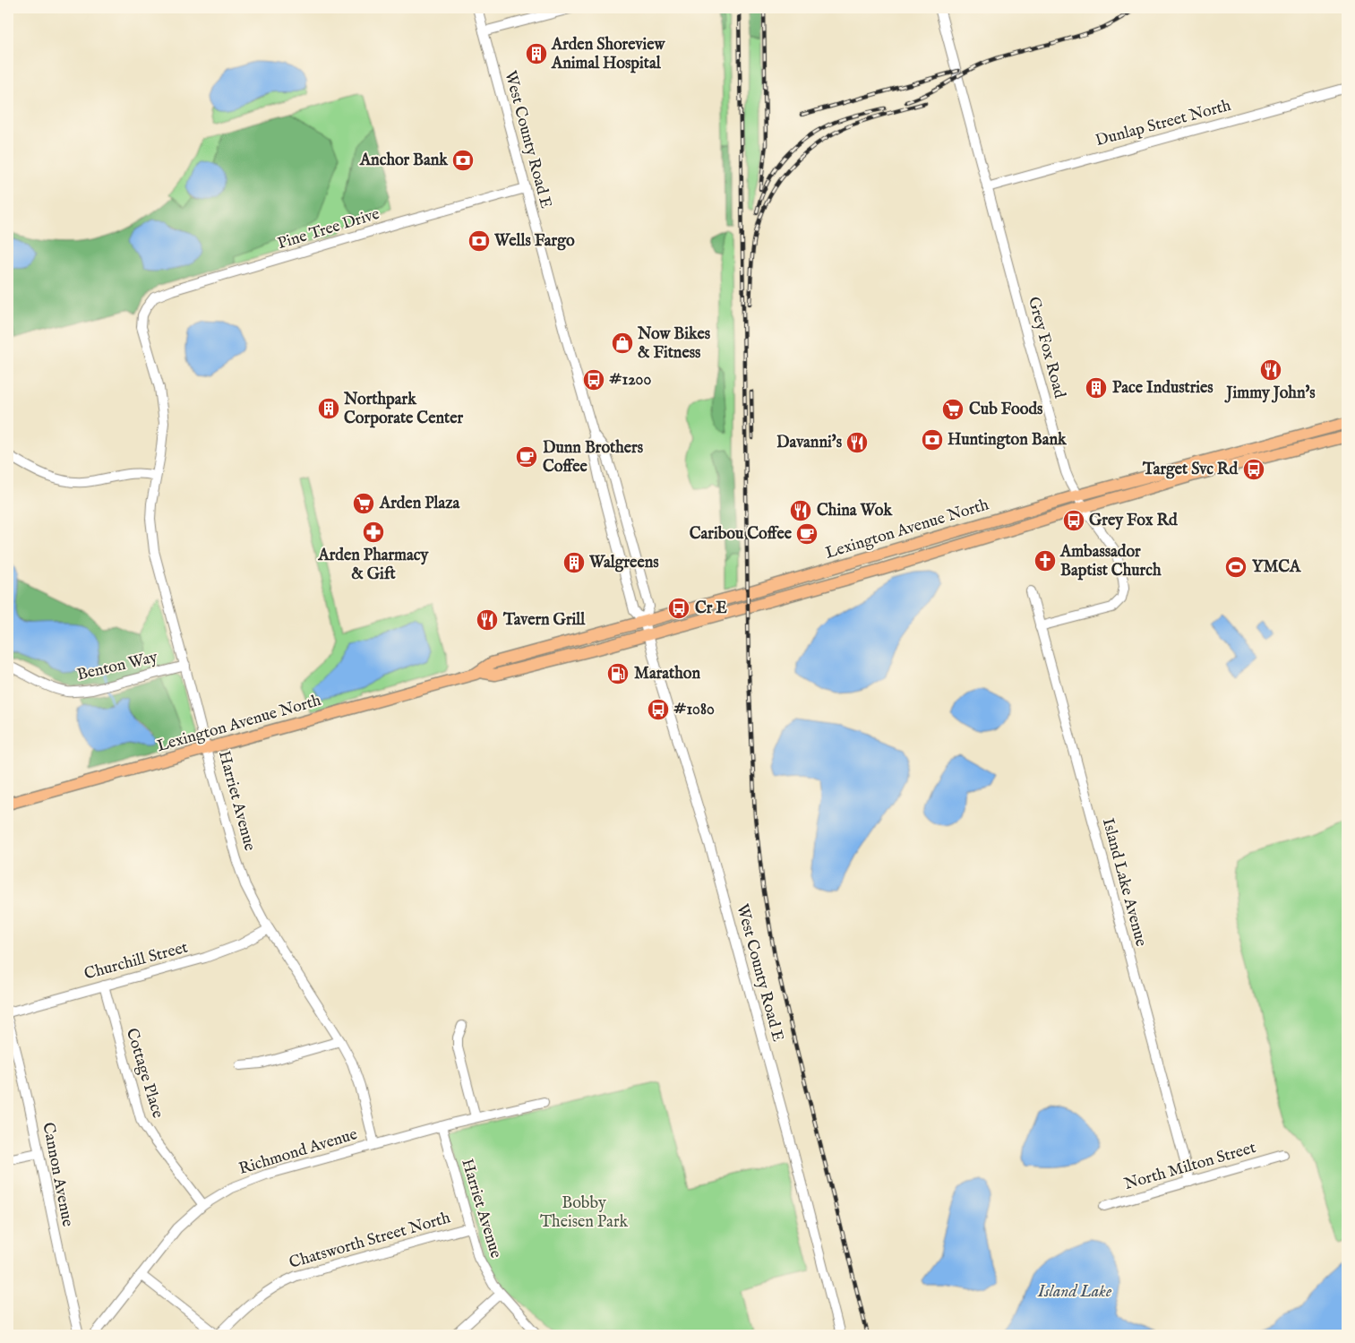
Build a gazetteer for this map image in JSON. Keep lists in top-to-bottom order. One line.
{"streets":{"main road":["Lexington Avenue North"],"street":["Dunlap Street North","West County Road E","Pine Tree Drive","Grey Fox Road","Benton Way","Harriet Avenue","Island Lake Avenue","Churchill Street","Cottage Place","Richmond Avenue","North Milton Street","Cannon Avenue","Chatsworth Street North"]},"crossings":[["Dunlap Street North","Grey Fox Road"],["West County Road E","Pine Tree Drive"],["West County Road E","Lexington Avenue North"],["Pine Tree Drive","Harriet Avenue"],["Grey Fox Road","Lexington Avenue North"],["Grey Fox Road","Island Lake Avenue"],["Lexington Avenue North","Harriet Avenue"],["Benton Way","Harriet Avenue"],["Harriet Avenue","Churchill Street"],["Harriet Avenue","Richmond Avenue"],["Harriet Avenue","Chatsworth Street North"],["Island Lake Avenue","North Milton Street"],["Churchill Street","Cottage Place"],["Cottage Place","Richmond Avenue"],["Richmond Avenue","Chatsworth Street North"]],"water":["Island Lake"],"parks":["Bobby Theisen Park"],"places":{"building":["Arden Shoreview Animal Hospital","Pace Industries","Northpark Corporate Center","Walgreens"],"bank":["Anchor Bank","Wells Fargo","Huntington Bank"],"shop":["Now Bikes & Fitness"],"restaurant":["Jimmy John's","Davanni's","China Wok","Tavern Grill"],"bus stop":["#1200","Target Svc Rd","Grey Fox Rd","Cr E","#1080"],"supermarket":["Cub Foods","Arden Plaza"],"cafe":["Dunn Brothers Coffee","Caribou Coffee"],"pharmacy":["Arden Pharmacy & Gift"],"church":["Ambassador Baptist Church"],"sports":["YMCA"],"fuel station":["Marathon"]}}
